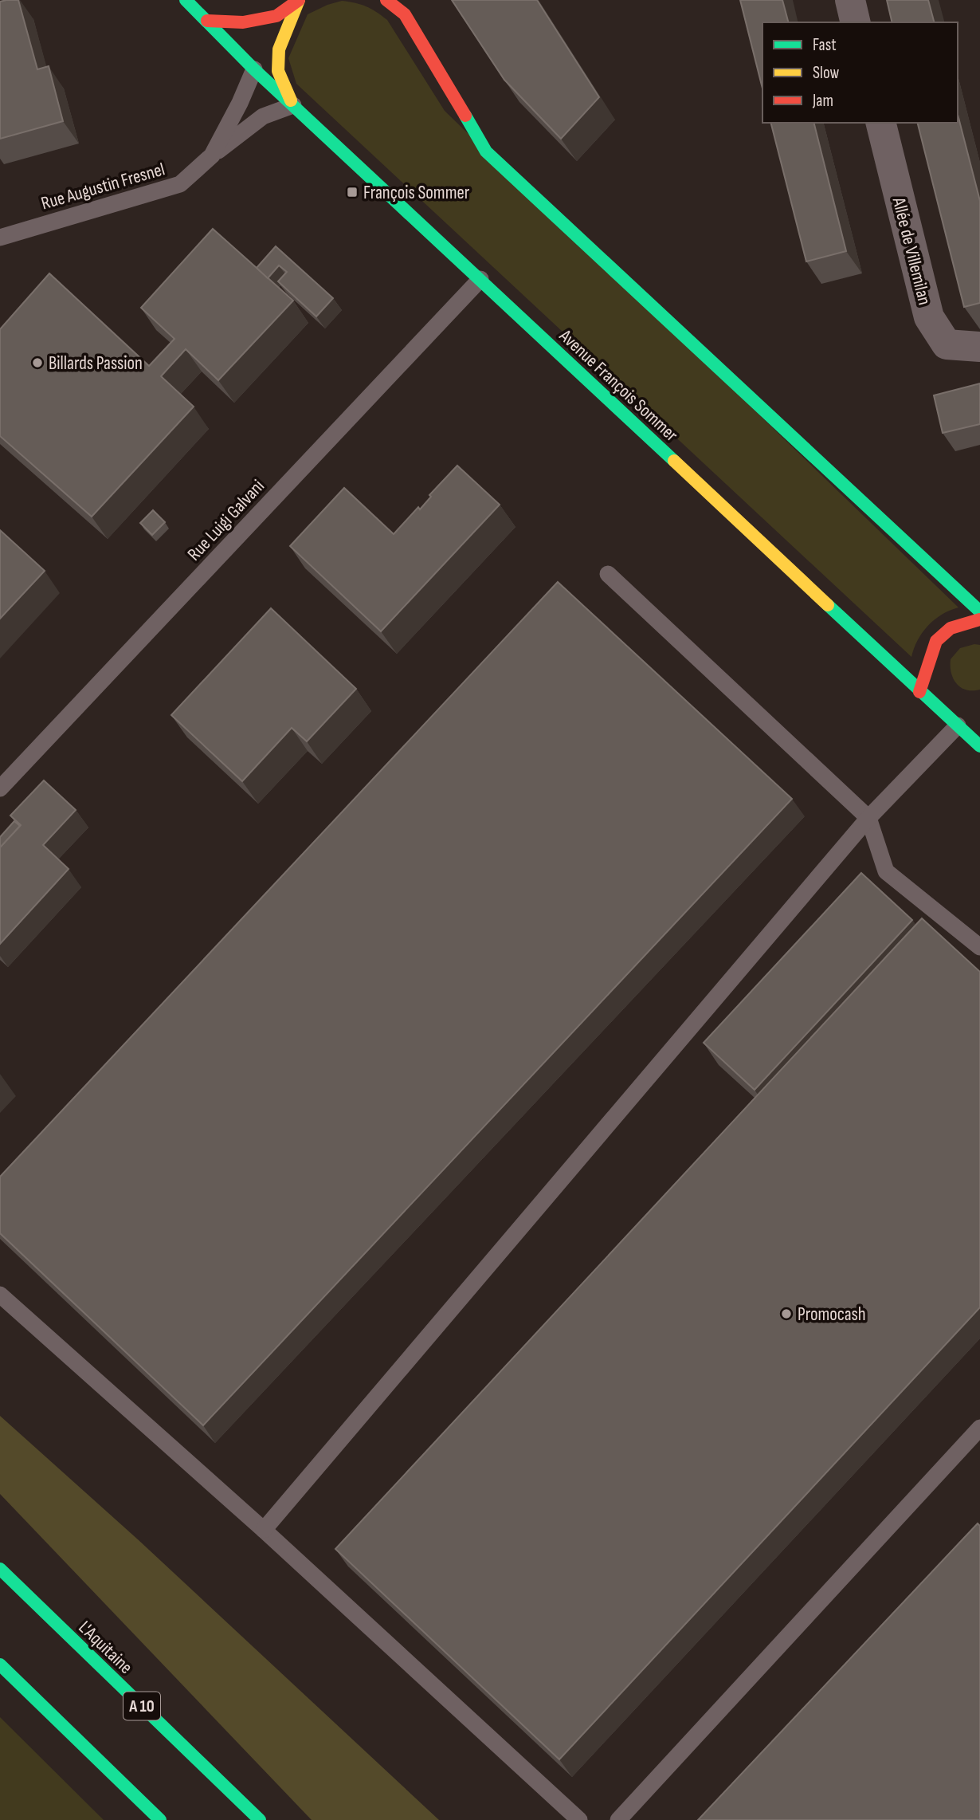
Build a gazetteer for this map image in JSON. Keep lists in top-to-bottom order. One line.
{"streets":{"main road":["Avenue François Sommer","L'Aquitaine","A 10"],"street":["Allée de Villemilan"],"lane":["Rue Augustin Fresnel","Rue Luigi Galvani"]},"crossings":[["Rue Augustin Fresnel","Avenue François Sommer"],["Avenue François Sommer","Rue Luigi Galvani"]],"places":{"transit":["François Sommer"],"other":["Billards Passion","Promocash"]},"legend":["Fast","Slow","Jam"]}
